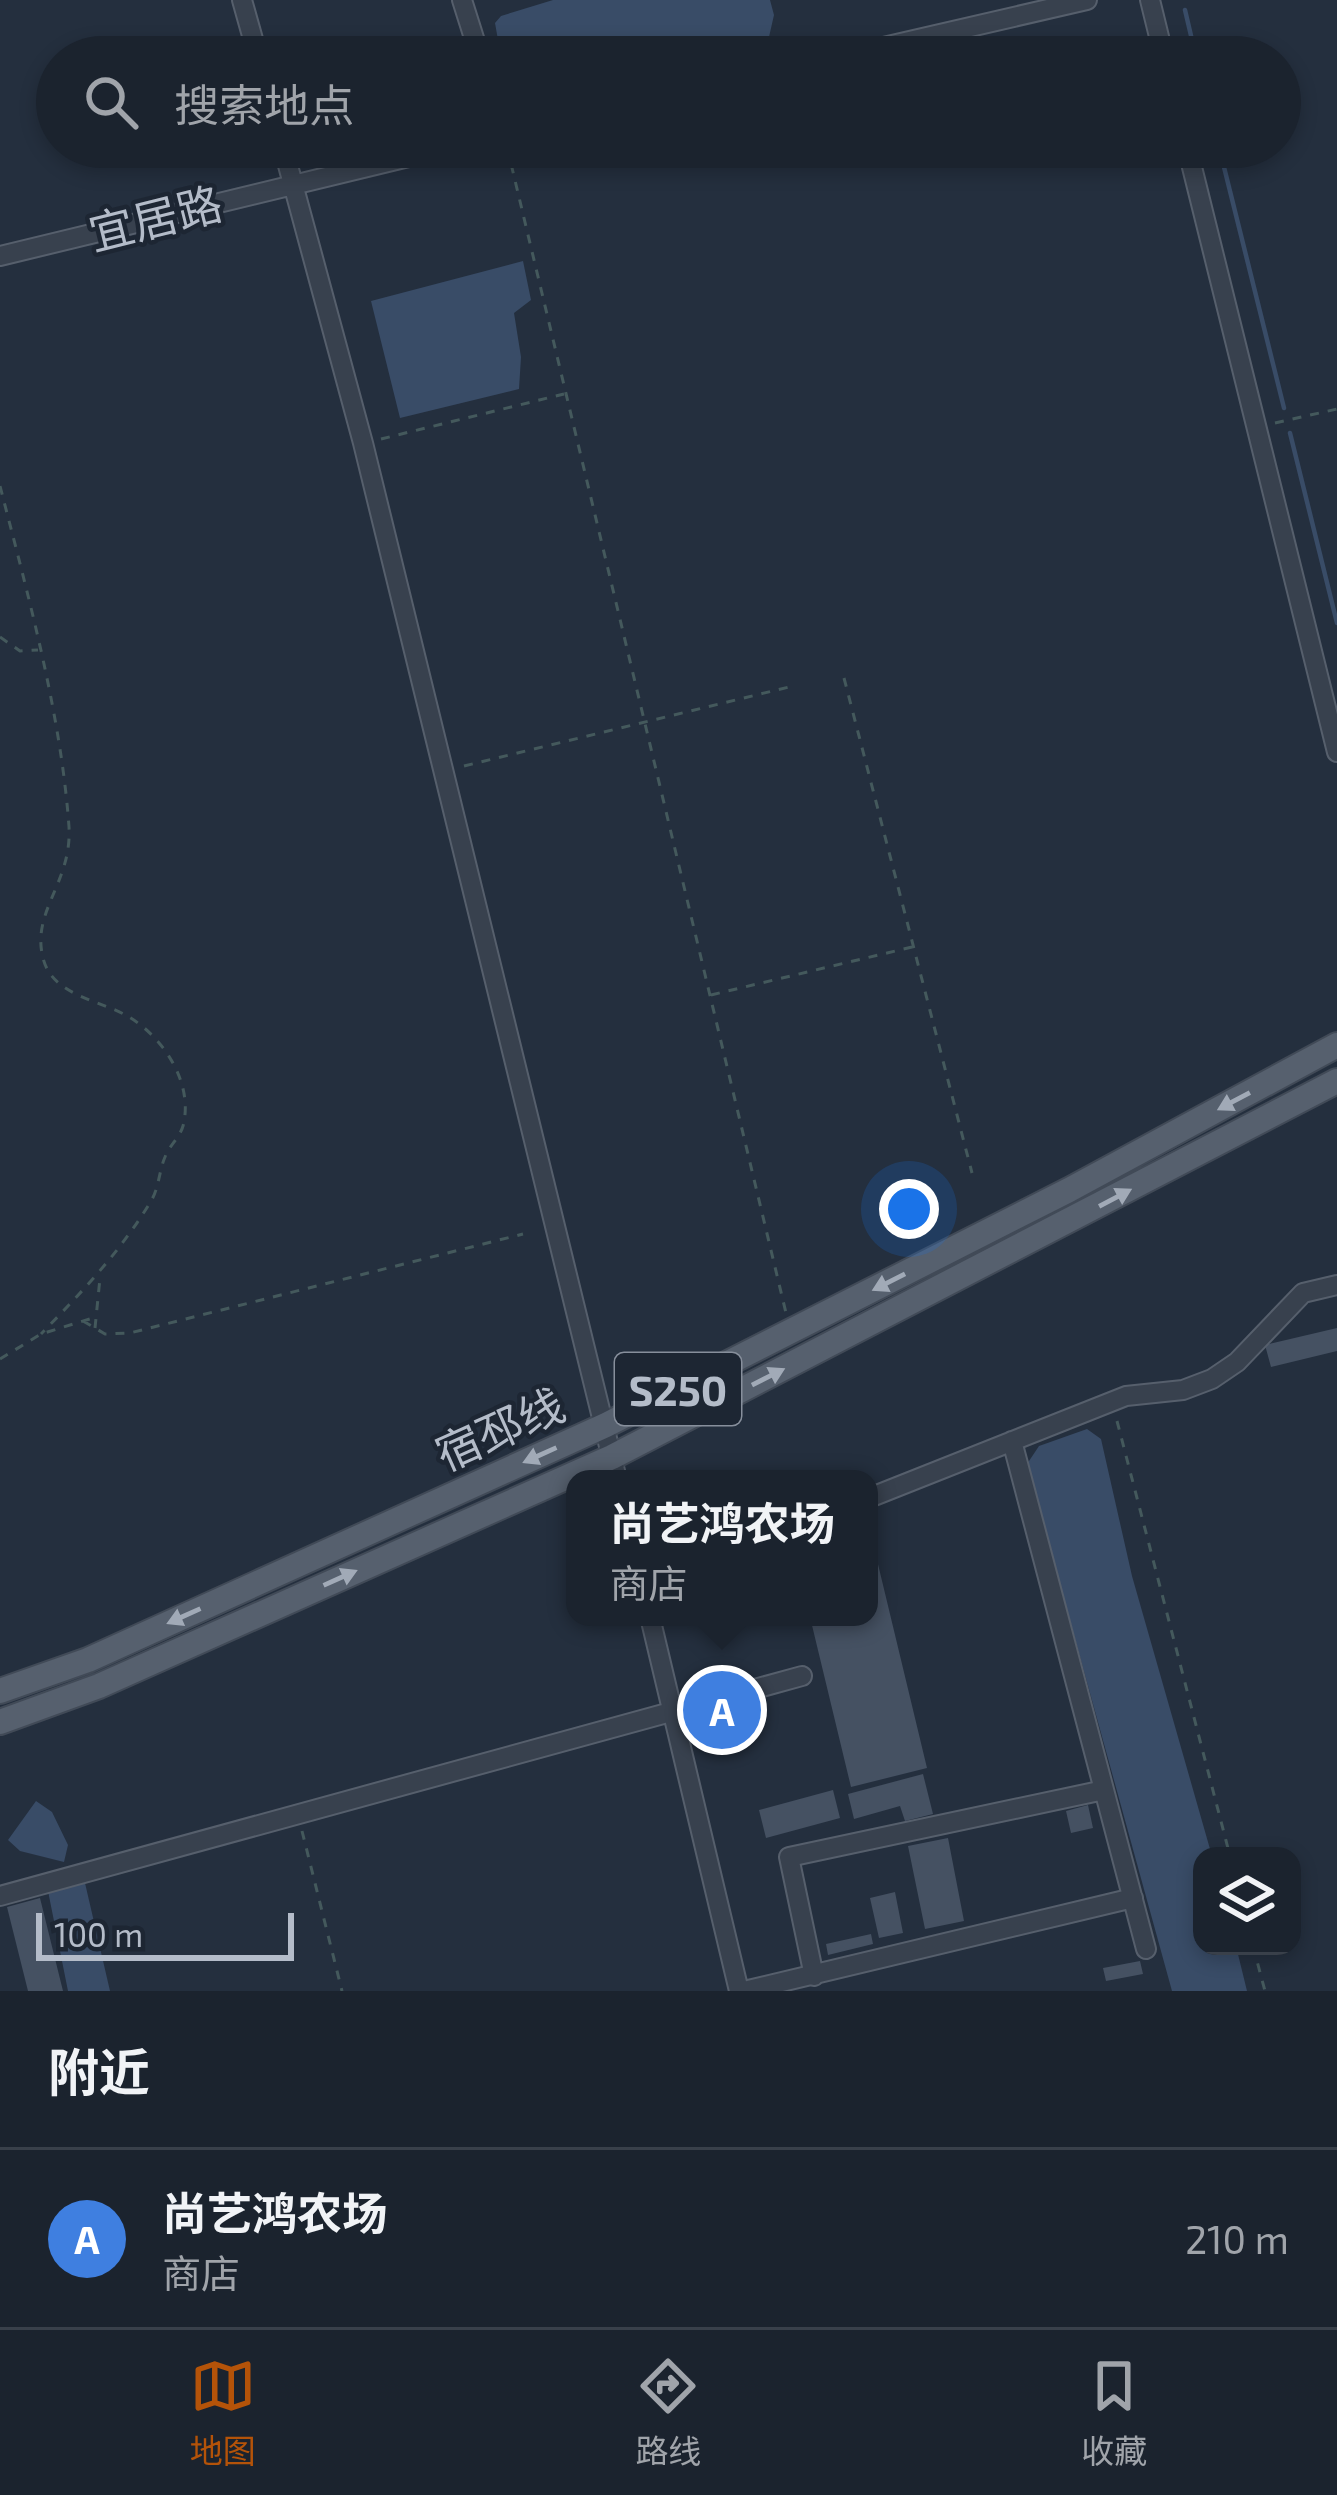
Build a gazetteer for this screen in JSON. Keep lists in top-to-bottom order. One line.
{"streets":{"main road":["S250","宿邳线"],"street":["宜居路"]},"scale_bar":"100 m","page":{"search":"搜索地点","popup":["尚艺鸿农场","商店"],"pins":"A","scale":"100 m","heading":"附近","list":[{"mark":"A","name":"尚艺鸿农场","note":"商店","value":"210 m"}],"nav":["地图","路线","收藏"]}}
